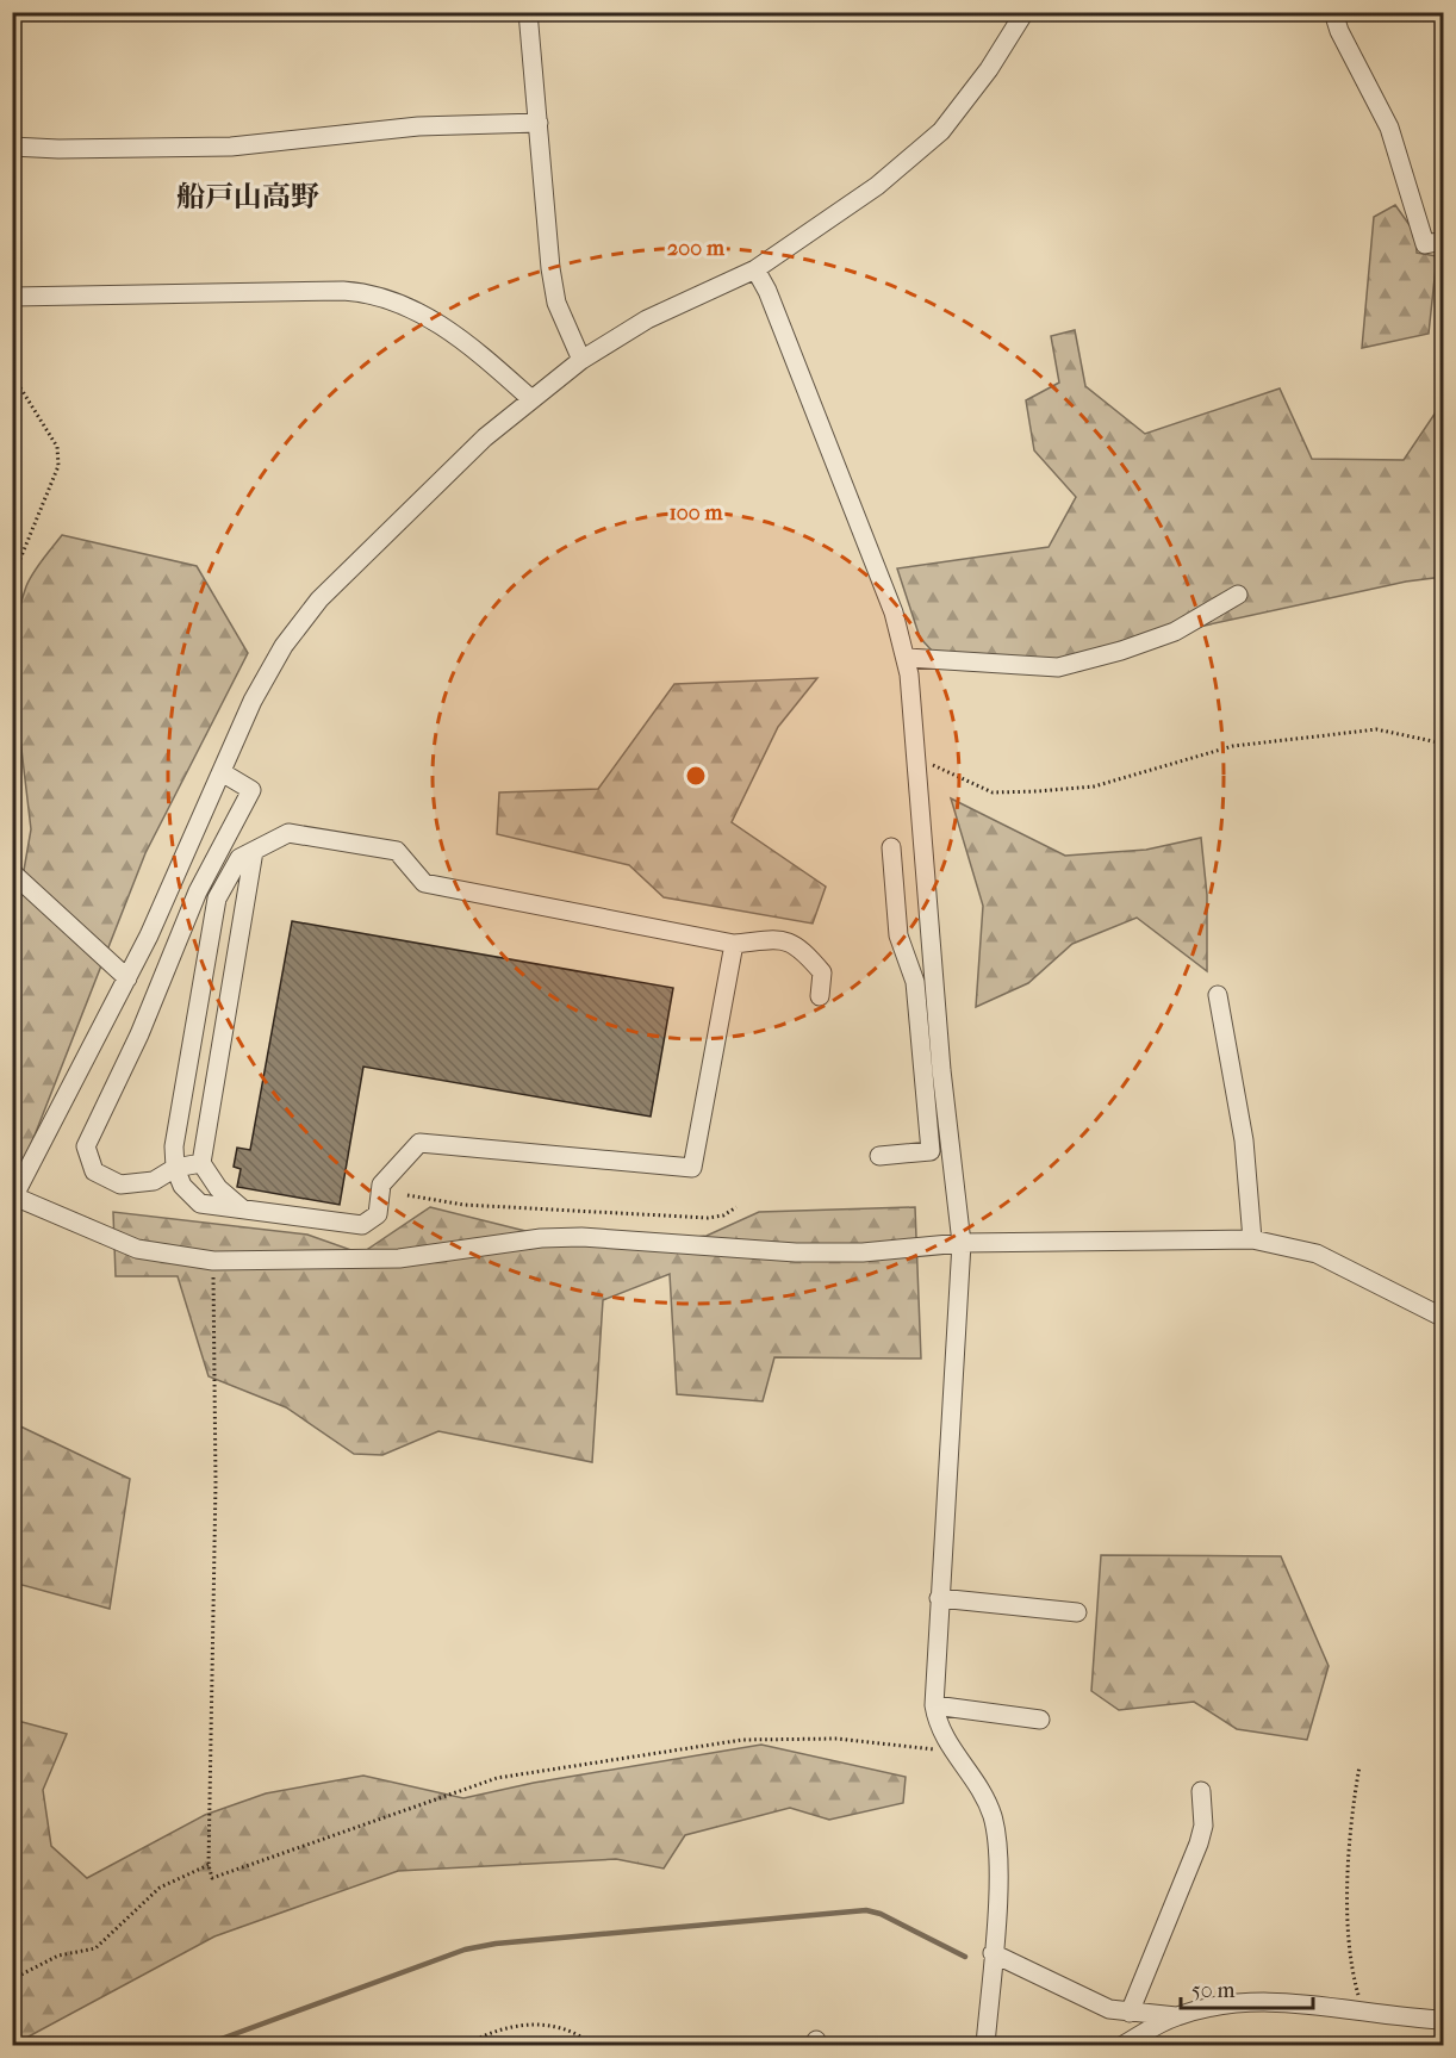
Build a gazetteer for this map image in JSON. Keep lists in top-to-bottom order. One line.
{"districts":["船戸山高野"],"scale_bar":"50 m","rings":["200 m","100 m"]}
